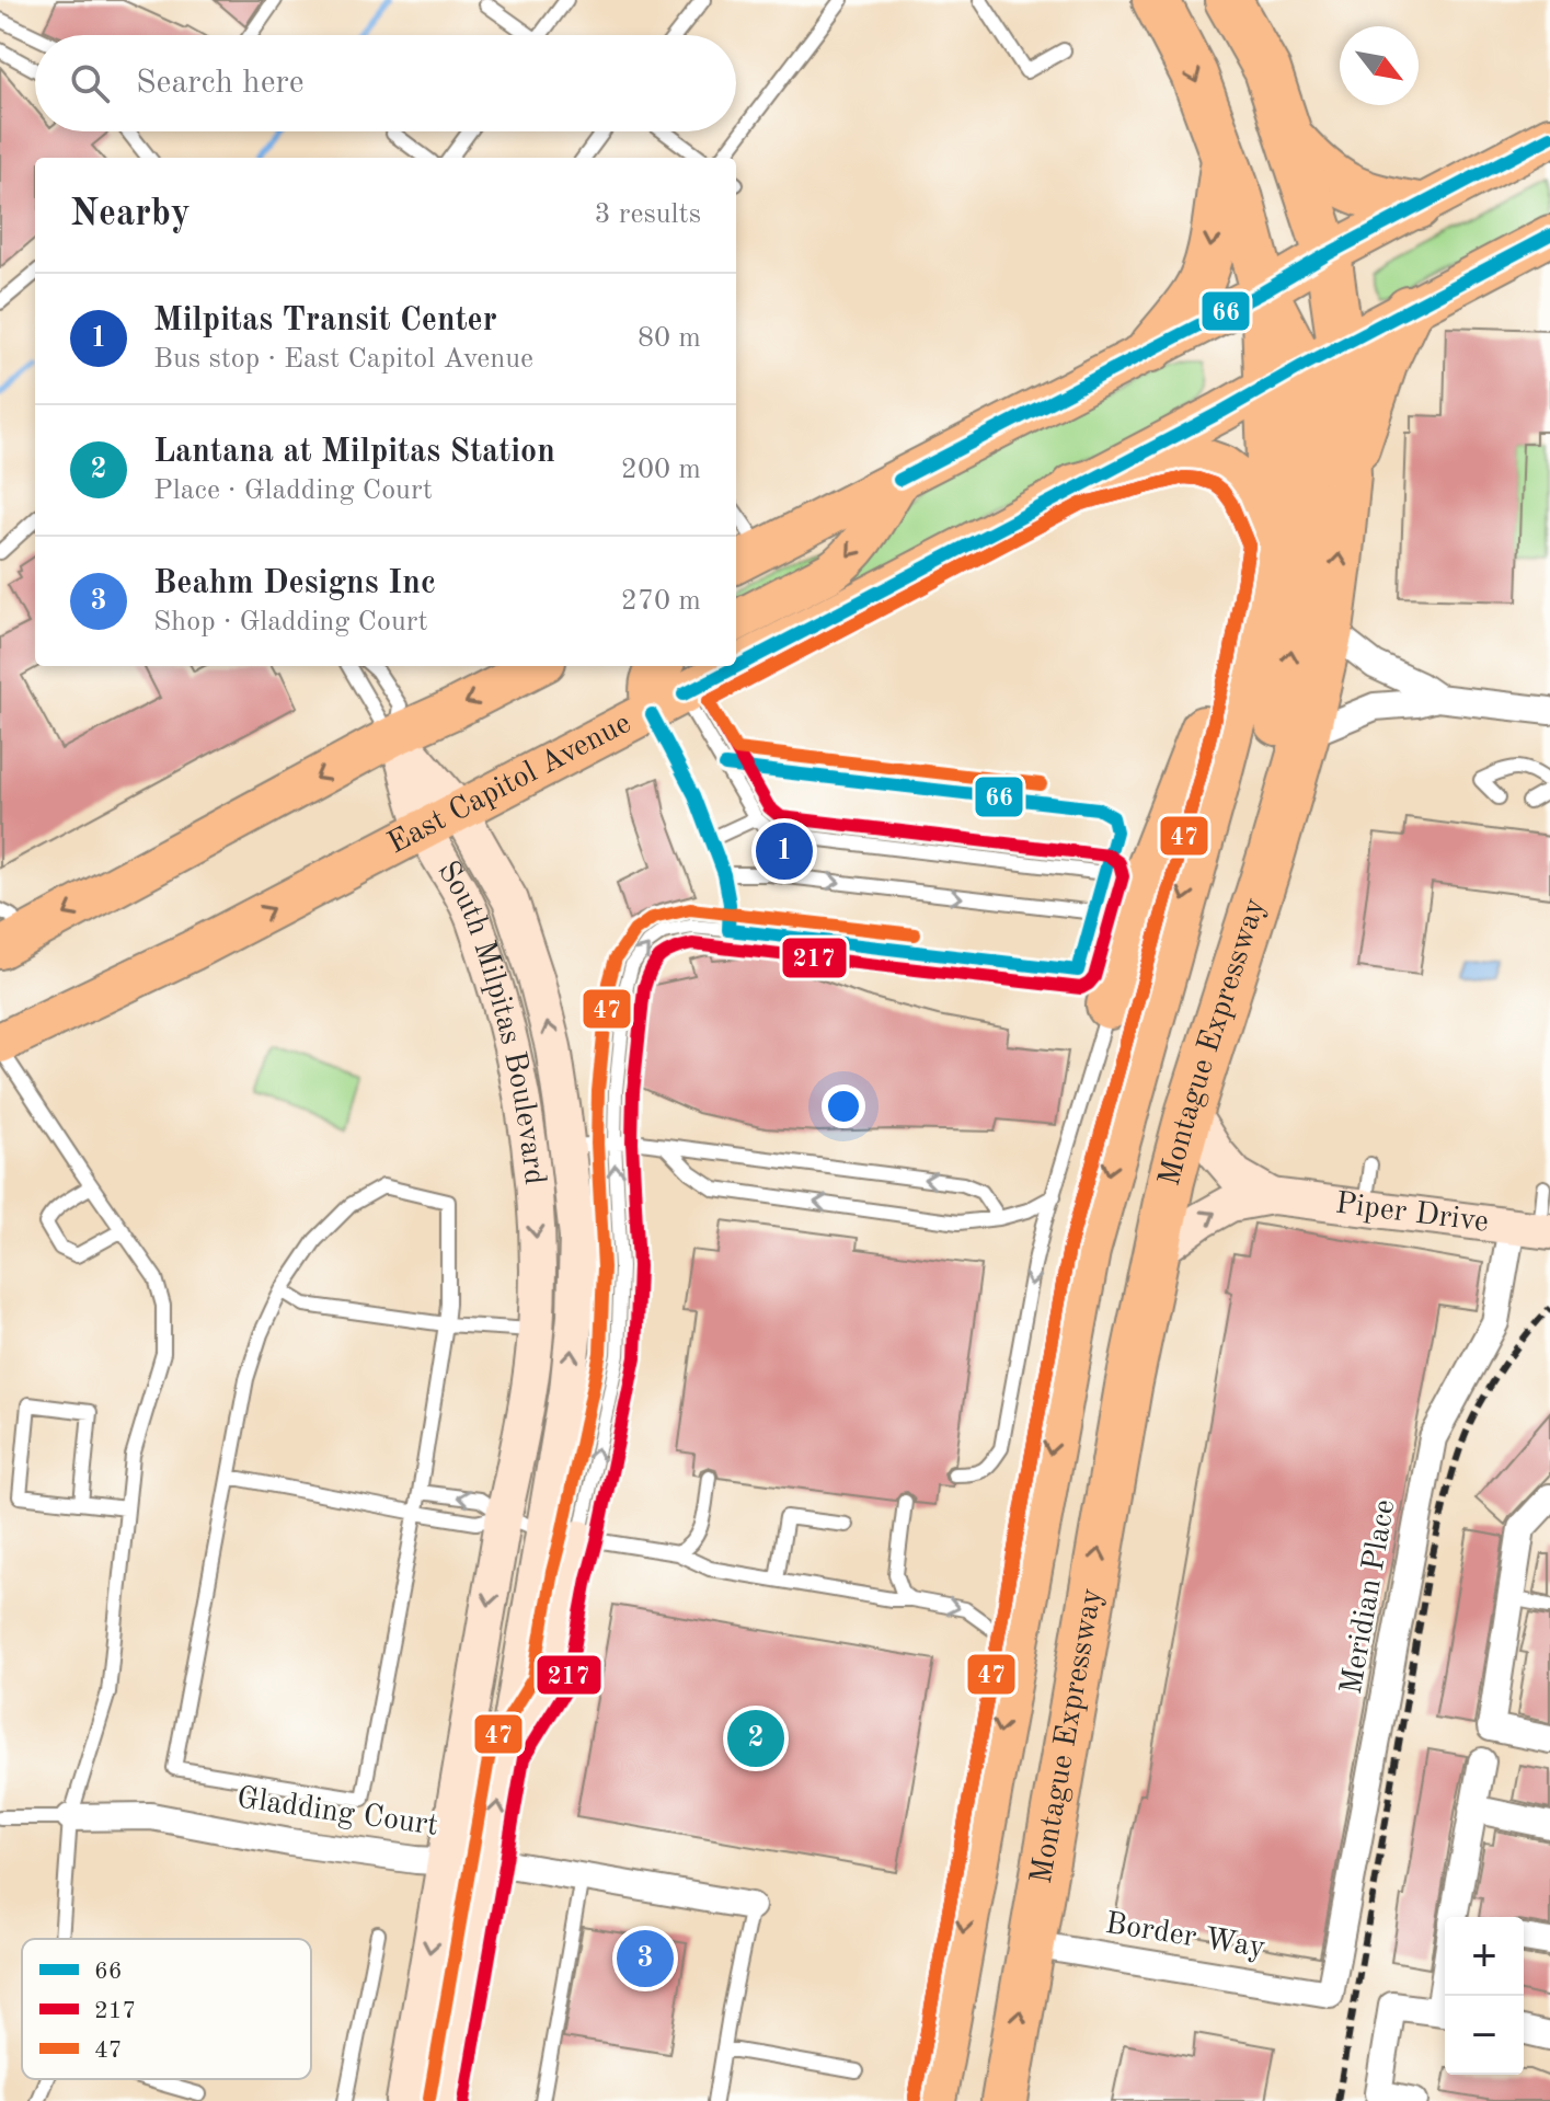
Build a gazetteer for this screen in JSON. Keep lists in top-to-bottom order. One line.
{"streets":{"highway":["Montague Expressway"],"main road":["East Capitol Avenue"],"street":["South Milpitas Boulevard","Piper Drive","Meridian Place","Gladding Court","Border Way"]},"crossings":[["East Capitol Avenue","South Milpitas Boulevard"],["East Capitol Avenue","Montague Expressway"],["South Milpitas Boulevard","Gladding Court"],["Montague Expressway","Piper Drive"],["Montague Expressway","Border Way"],["Piper Drive","Meridian Place"],["Meridian Place","Border Way"]],"lines":["transit line 66","transit line 217","transit line 47"],"legend":["66","217","47"],"north":"bottom right","page":{"search":"Search here","heading":["Nearby","3 results"],"list":[{"mark":"1","name":"Milpitas Transit Center","note":"Bus stop · East Capitol Avenue","value":"80 m"},{"mark":"2","name":"Lantana at Milpitas Station","note":"Place · Gladding Court","value":"200 m"},{"mark":"3","name":"Beahm Designs Inc","note":"Shop · Gladding Court","value":"270 m"}],"pins":["1","2","3"],"map_buttons":["+","−"]}}
